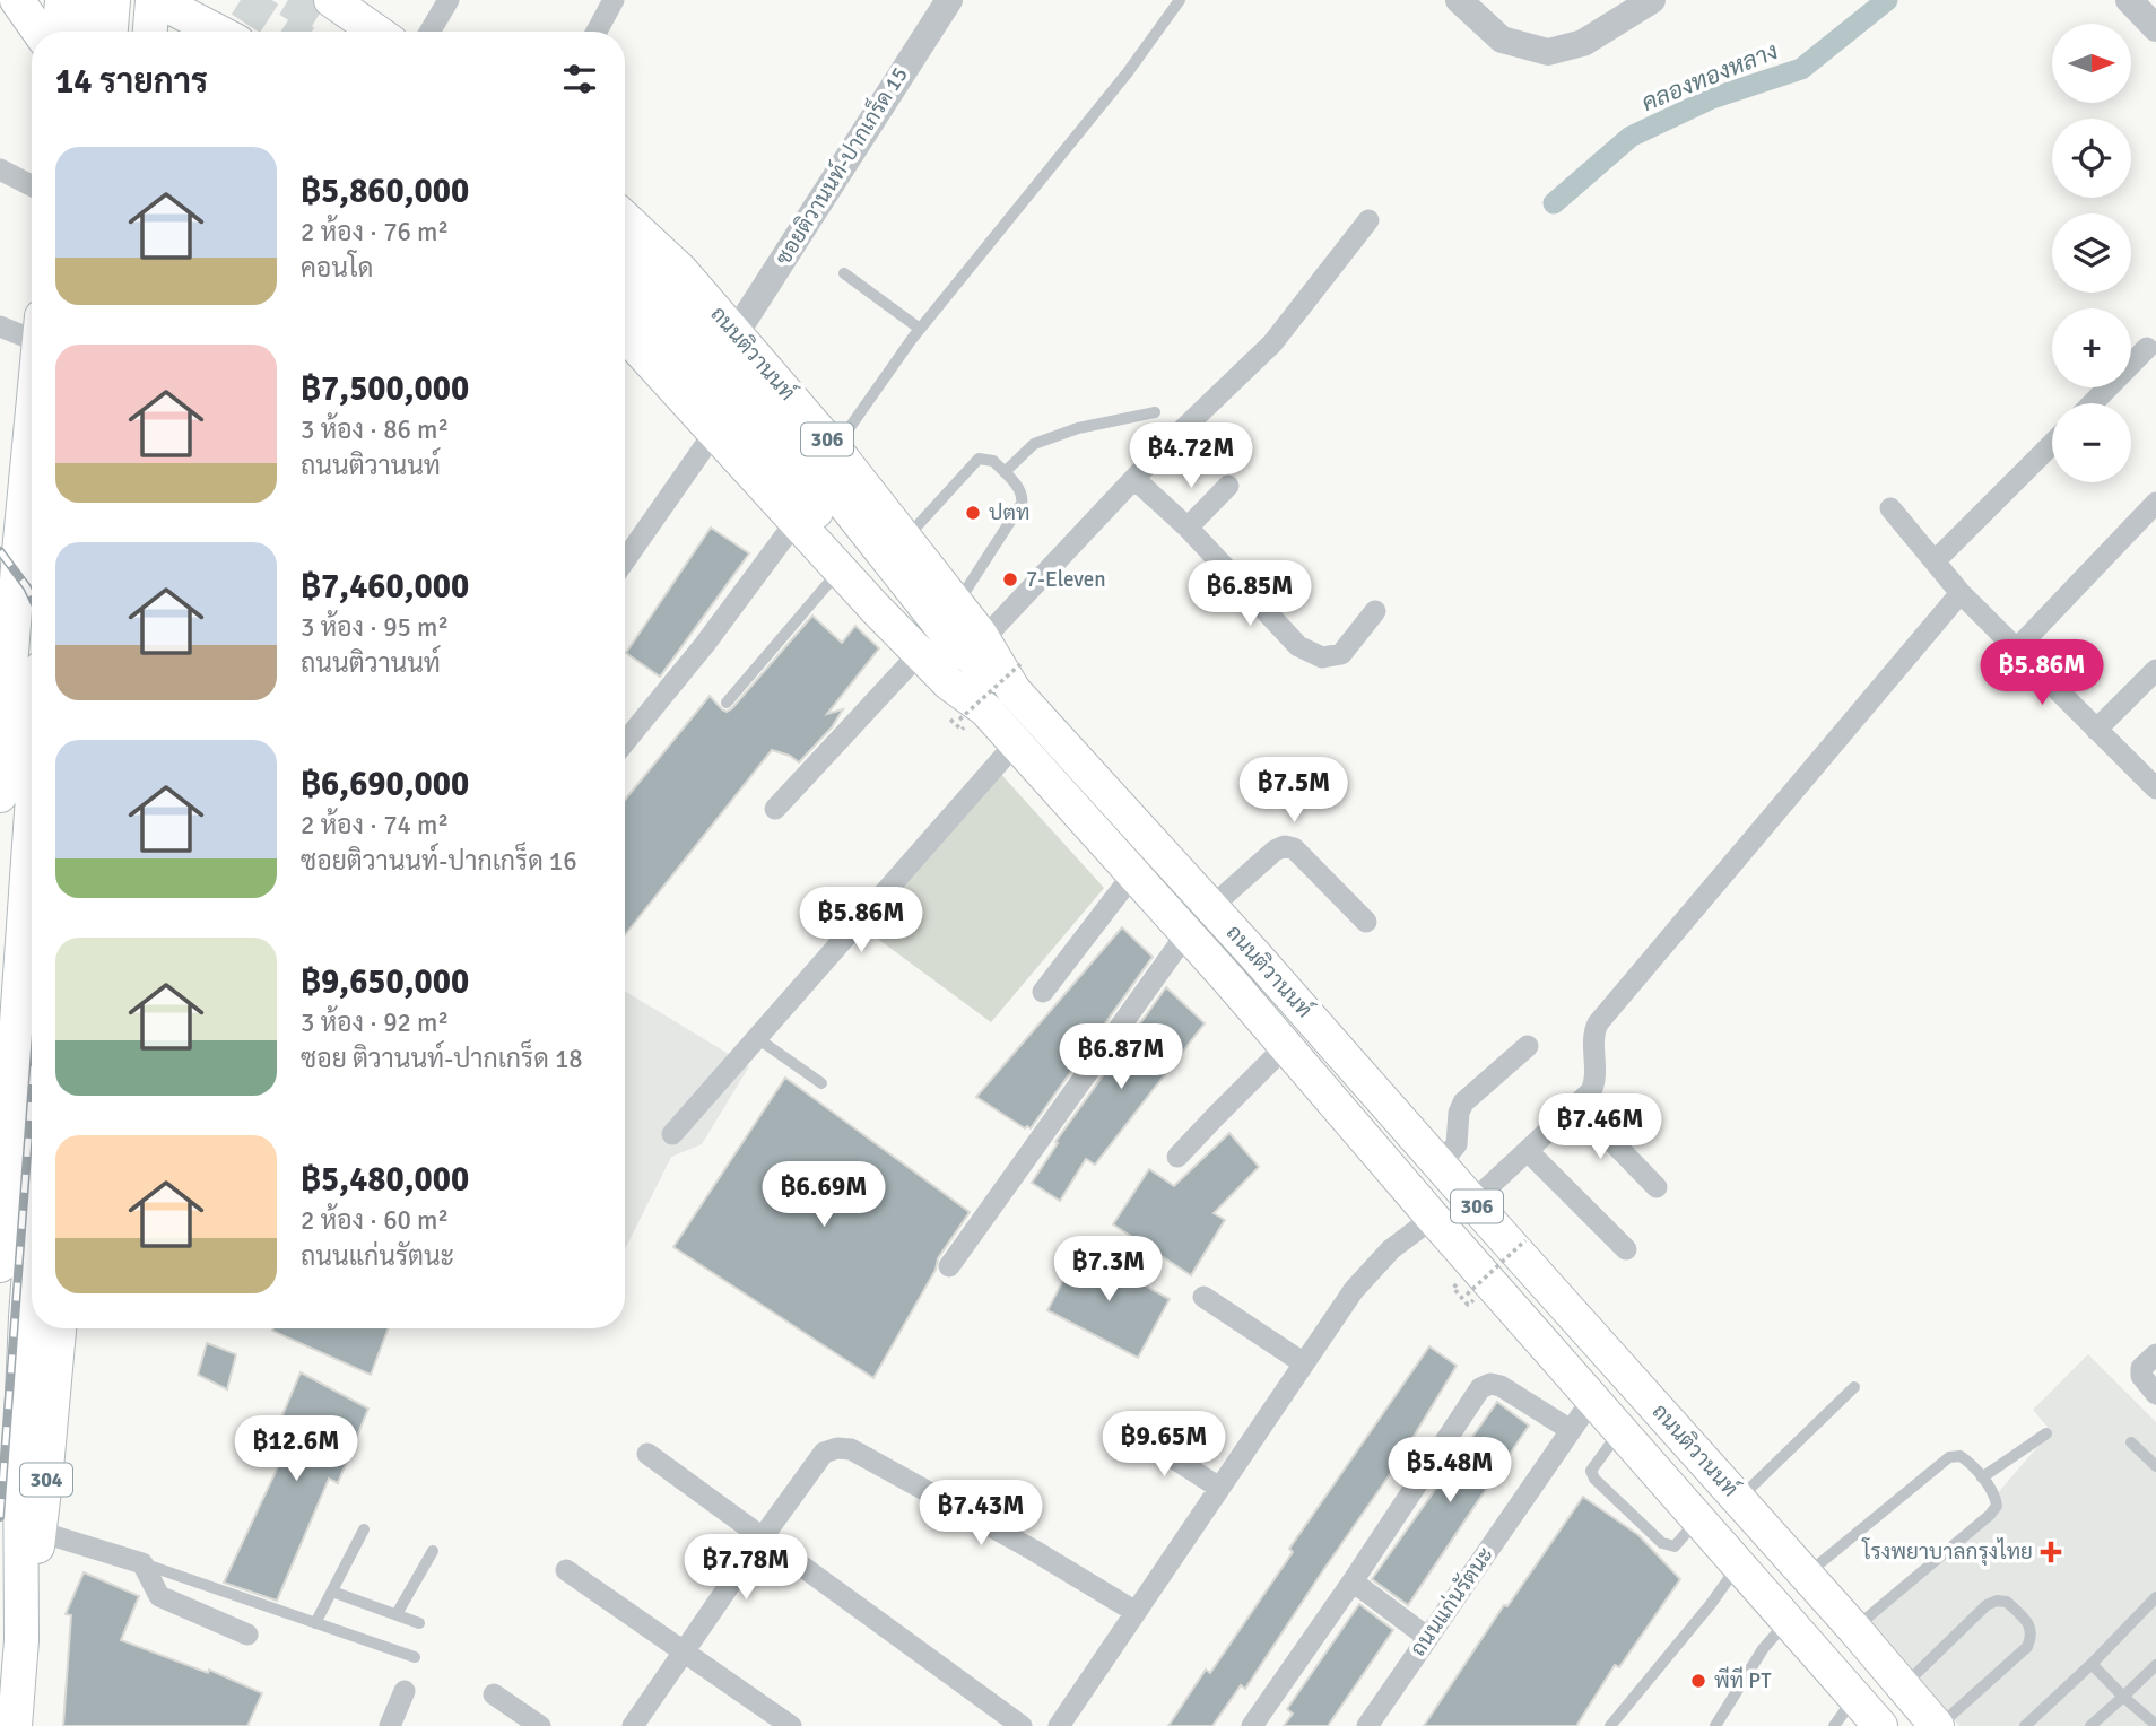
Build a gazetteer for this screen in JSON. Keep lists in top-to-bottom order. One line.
{"streets":{"main road":["ถนนติวานนท์","306","304"],"street":["ซอยติวานนท์-ปากเกร็ด 15","ถนนแก่นรัตนะ"]},"crossings":[["ซอยติวานนท์-ปากเกร็ด 15","ถนนติวานนท์"],["ถนนติวานนท์","306"],["ถนนติวานนท์","ถนนแก่นรัตนะ"]],"water":["คลองทองหลาง"],"places":{"other":["ปตท","7-Eleven","พีที PT"],"health":["โรงพยาบาลกรุงไทย"]},"north":"right","page":{"map_buttons":["+","−"],"heading":"14 รายการ","list":[{"name":"฿5,860,000","note":"2 ห้อง · 76 m² · คอนโด"},{"name":"฿7,500,000","note":"3 ห้อง · 86 m² · ถนนติวานนท์"},{"name":"฿7,460,000","note":"3 ห้อง · 95 m² · ถนนติวานนท์"},{"name":"฿6,690,000","note":"2 ห้อง · 74 m² · ซอยติวานนท์-ปากเกร็ด 16"},{"name":"฿9,650,000","note":"3 ห้อง · 92 m² · ซอย ติวานนท์-ปากเกร็ด 18"},{"name":"฿5,480,000","note":"2 ห้อง · 60 m² · ถนนแก่นรัตนะ"}],"price":["฿4.72M","฿6.85M","฿5.86M","฿7.5M","฿5.86M","฿6.87M","฿7.46M","฿6.69M","฿7.3M","฿9.65M","฿12.6M","฿5.48M","฿7.43M","฿7.78M"]}}
